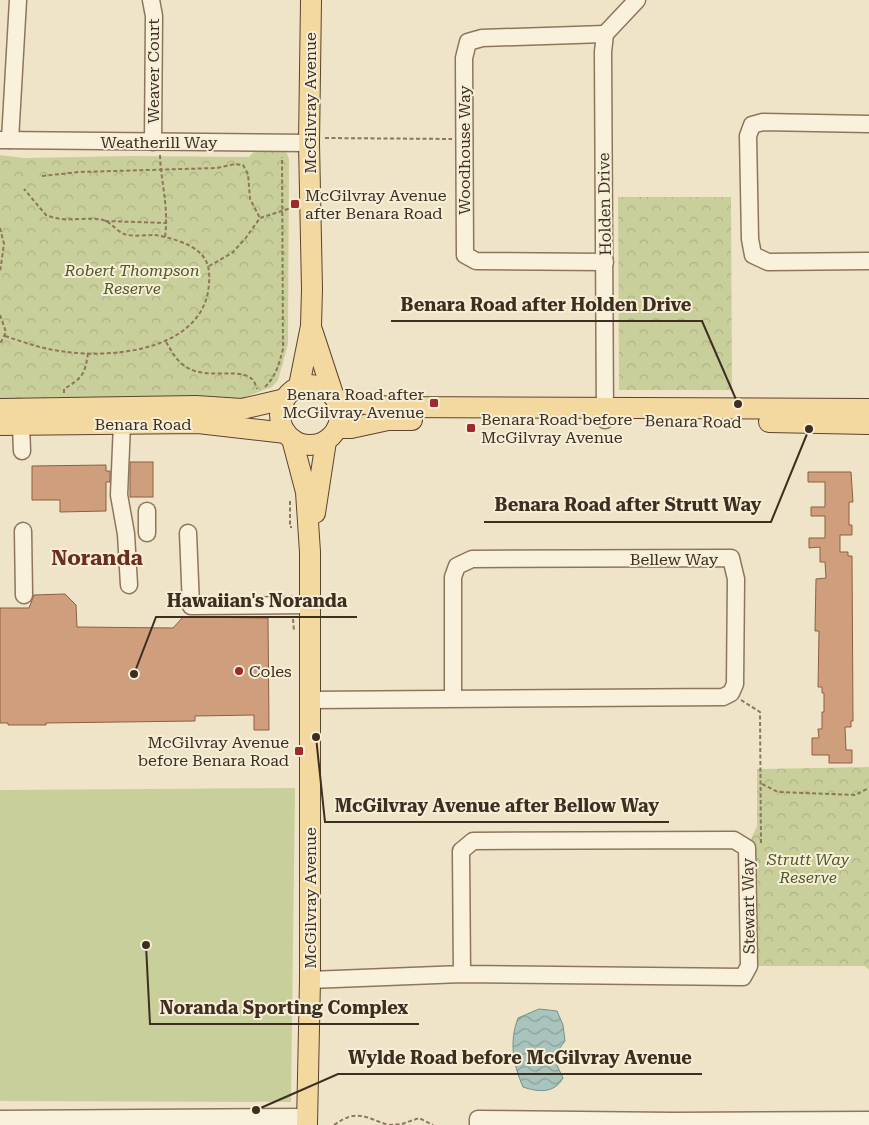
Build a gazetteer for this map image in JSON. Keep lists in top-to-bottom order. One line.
{"streets":{"main road":["McGilvray Avenue","Benara Road"],"street":["Weaver Court","Weatherill Way","Woodhouse Way","Holden Drive","Bellew Way","Stewart Way"]},"crossings":[["Weaver Court","Weatherill Way"],["McGilvray Avenue","Weatherill Way"],["McGilvray Avenue","Benara Road"],["McGilvray Avenue","Stewart Way"],["Woodhouse Way","Holden Drive"],["Holden Drive","Benara Road"]],"districts":["Noranda"],"parks":["Robert Thompson Reserve","Strutt Way Reserve"],"places":{"transit":["McGilvray Avenue after Benara Road","Benara Road after McGilvray Avenue","Benara Road before McGilvray Avenue","McGilvray Avenue before Benara Road"],"other":["Benara Road after Holden Drive","Benara Road after Strutt Way","Coles","Hawaiian's Noranda","McGilvray Avenue after Bellow Way","Noranda Sporting Complex","Wylde Road before McGilvray Avenue"]}}
